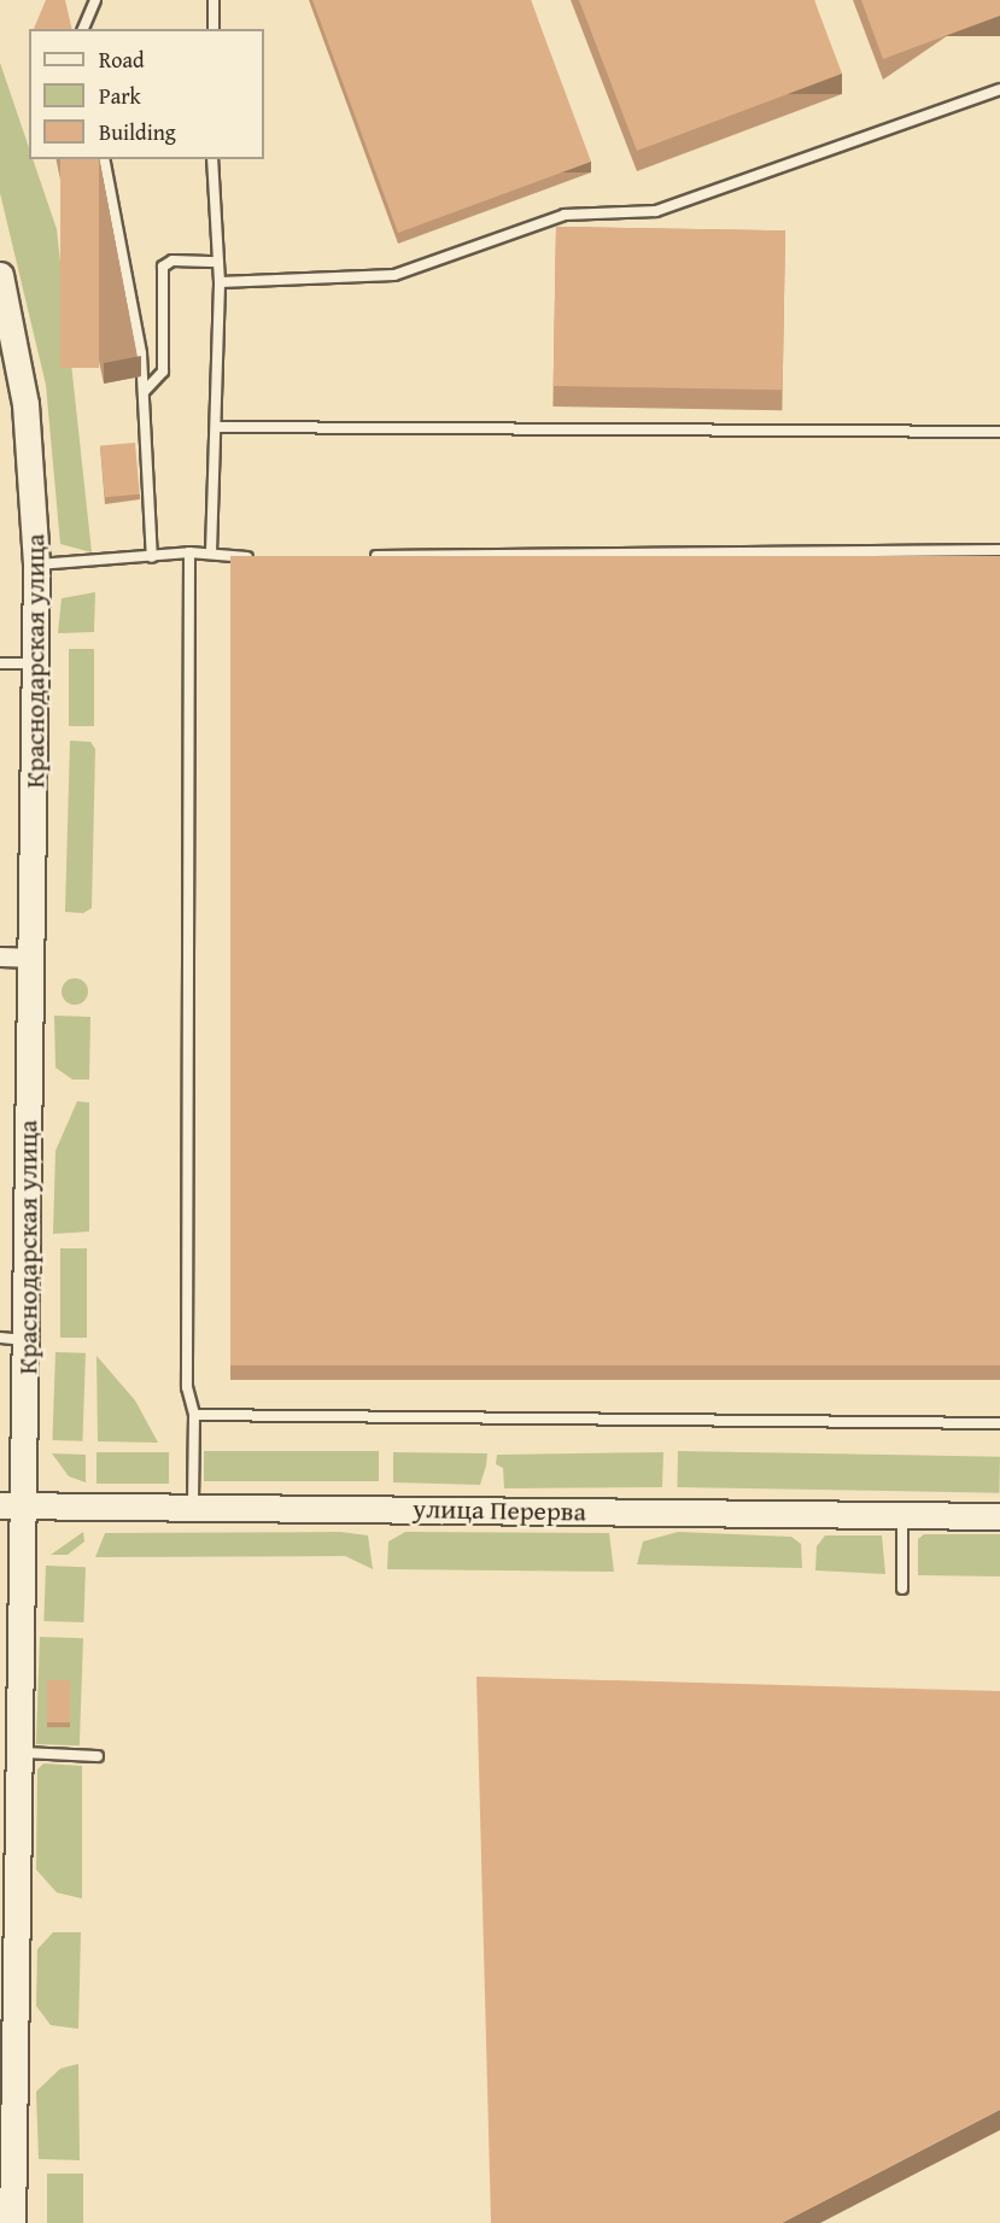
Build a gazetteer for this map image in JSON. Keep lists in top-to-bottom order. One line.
{"streets":{"street":["Краснодарская улица","улица Перерва"]},"crossings":[["Краснодарская улица","улица Перерва"]],"legend":["Road","Park","Building"]}
